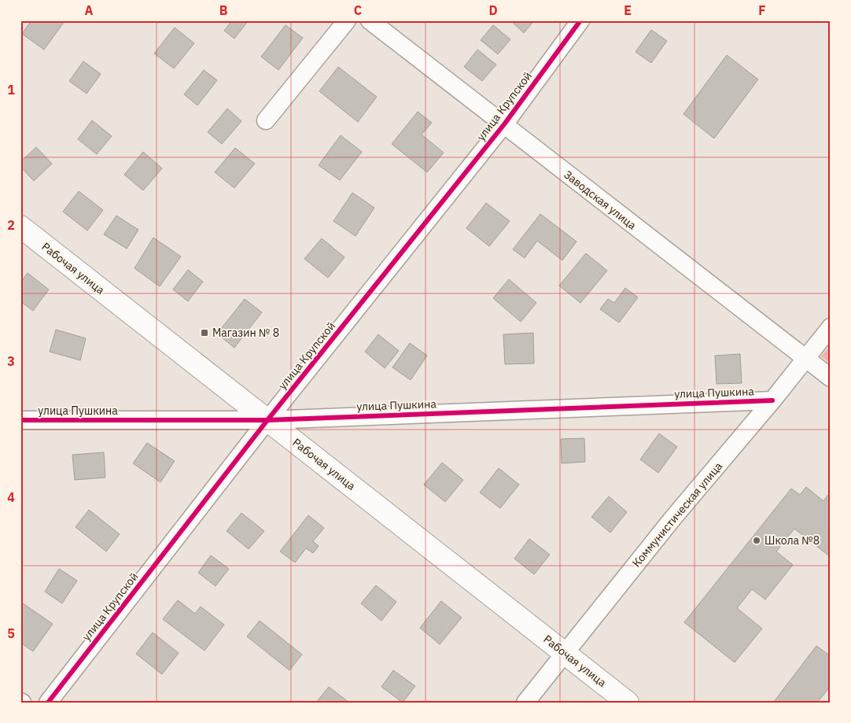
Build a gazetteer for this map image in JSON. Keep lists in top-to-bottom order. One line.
{"streets":{"main road":["Рабочая улица"],"street":["улица Крупской","Заводская улица","улица Пушкина","Коммунистическая улица"]},"crossings":[["улица Крупской","Заводская улица"],["улица Крупской","Рабочая улица"],["улица Крупской","улица Пушкина"],["Заводская улица","Коммунистическая улица"],["Рабочая улица","улица Пушкина"],["Рабочая улица","Коммунистическая улица"],["улица Пушкина","Коммунистическая улица"]],"places":{"transit":["Магазин № 8"],"other":["Школа №8"]},"grid":{"columns":["A","B","C","D","E","F"],"rows":["1","2","3","4","5"]}}
